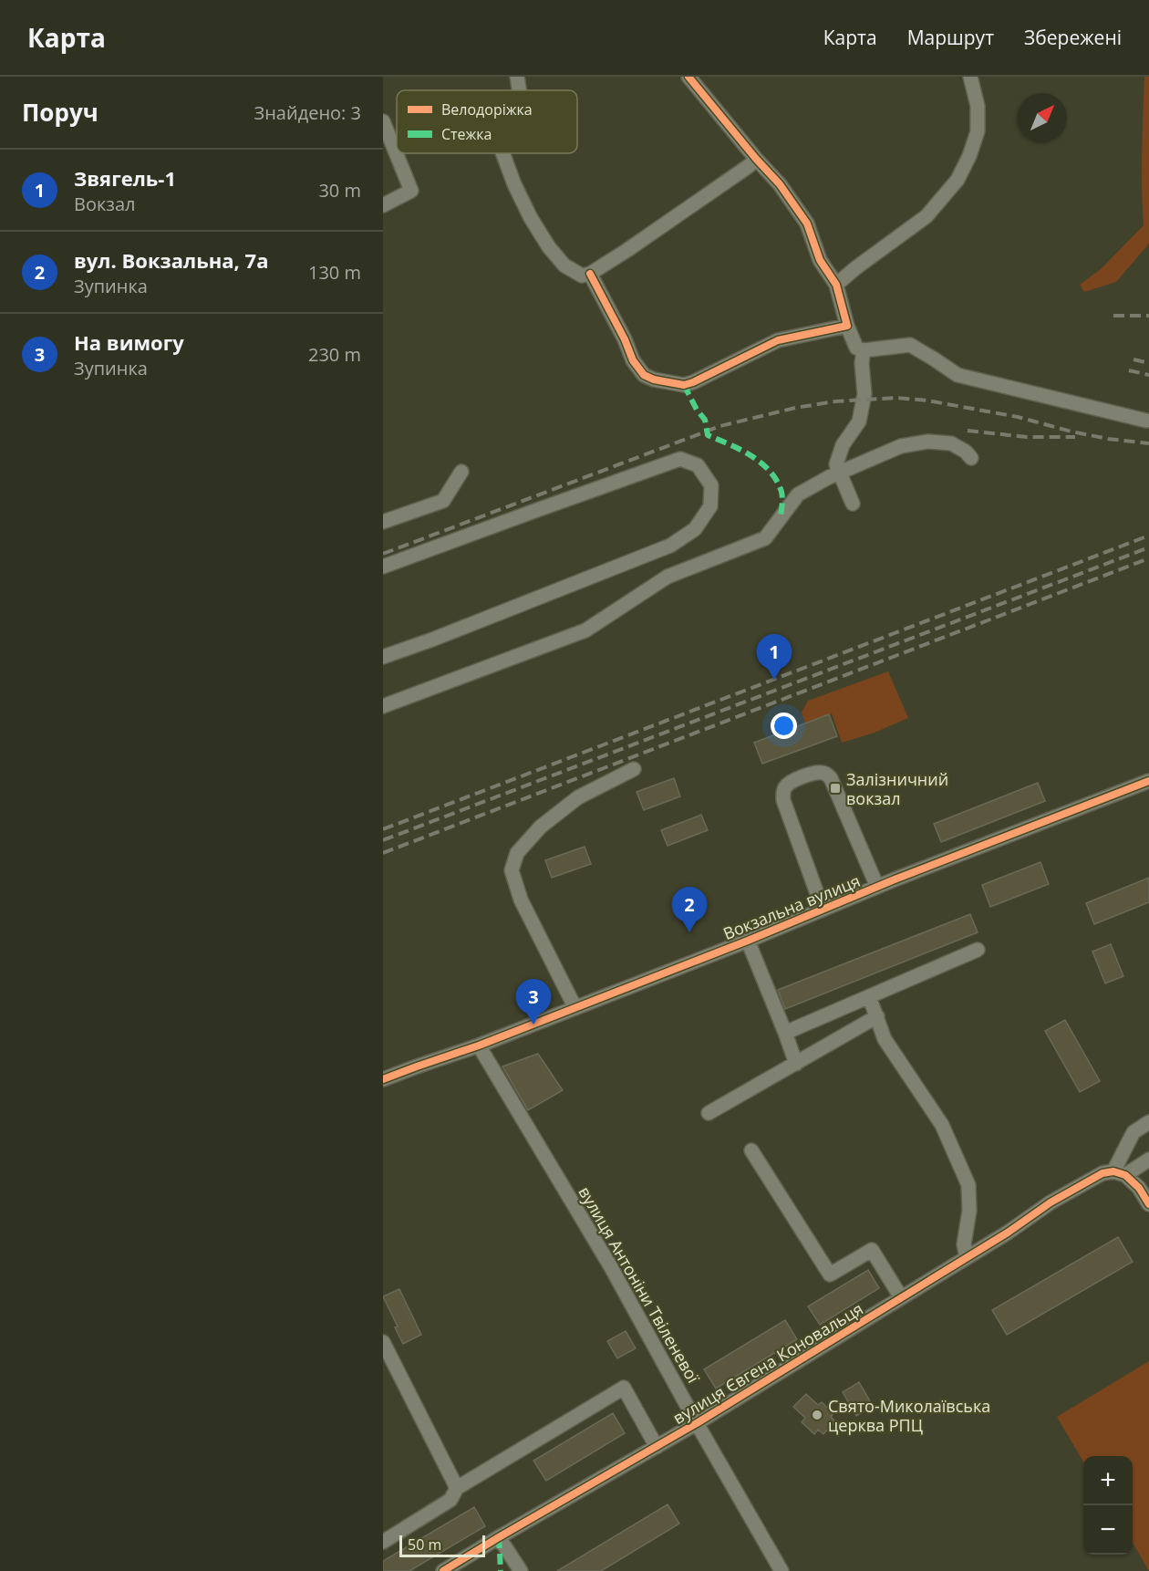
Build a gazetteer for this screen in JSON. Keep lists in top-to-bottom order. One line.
{"streets":{"street":["Вокзальна вулиця","вулиця Антоніни Твіленевої","вулиця Євгена Коновальця"]},"crossings":[["Вокзальна вулиця","вулиця Антоніни Твіленевої"],["вулиця Антоніни Твіленевої","вулиця Євгена Коновальця"]],"places":{"transit":["Залізничний вокзал"],"other":["Свято-Миколаївська церква РПЦ"]},"legend":["Велодоріжка","Стежка"],"scale_bar":"50 m","north":"top right","page":{"header":"Карта","nav":["Карта","Маршрут","Збережені"],"heading":["Поруч","Знайдено: 3"],"list":[{"mark":"1","name":"Звягель-1","note":"Вокзал","value":"30 m"},{"mark":"2","name":"вул. Вокзальна, 7а","note":"Зупинка","value":"130 m"},{"mark":"3","name":"На вимогу","note":"Зупинка","value":"230 m"}],"pins":["1","2","3"],"map_buttons":["+","−"],"scale":"50 m"}}
